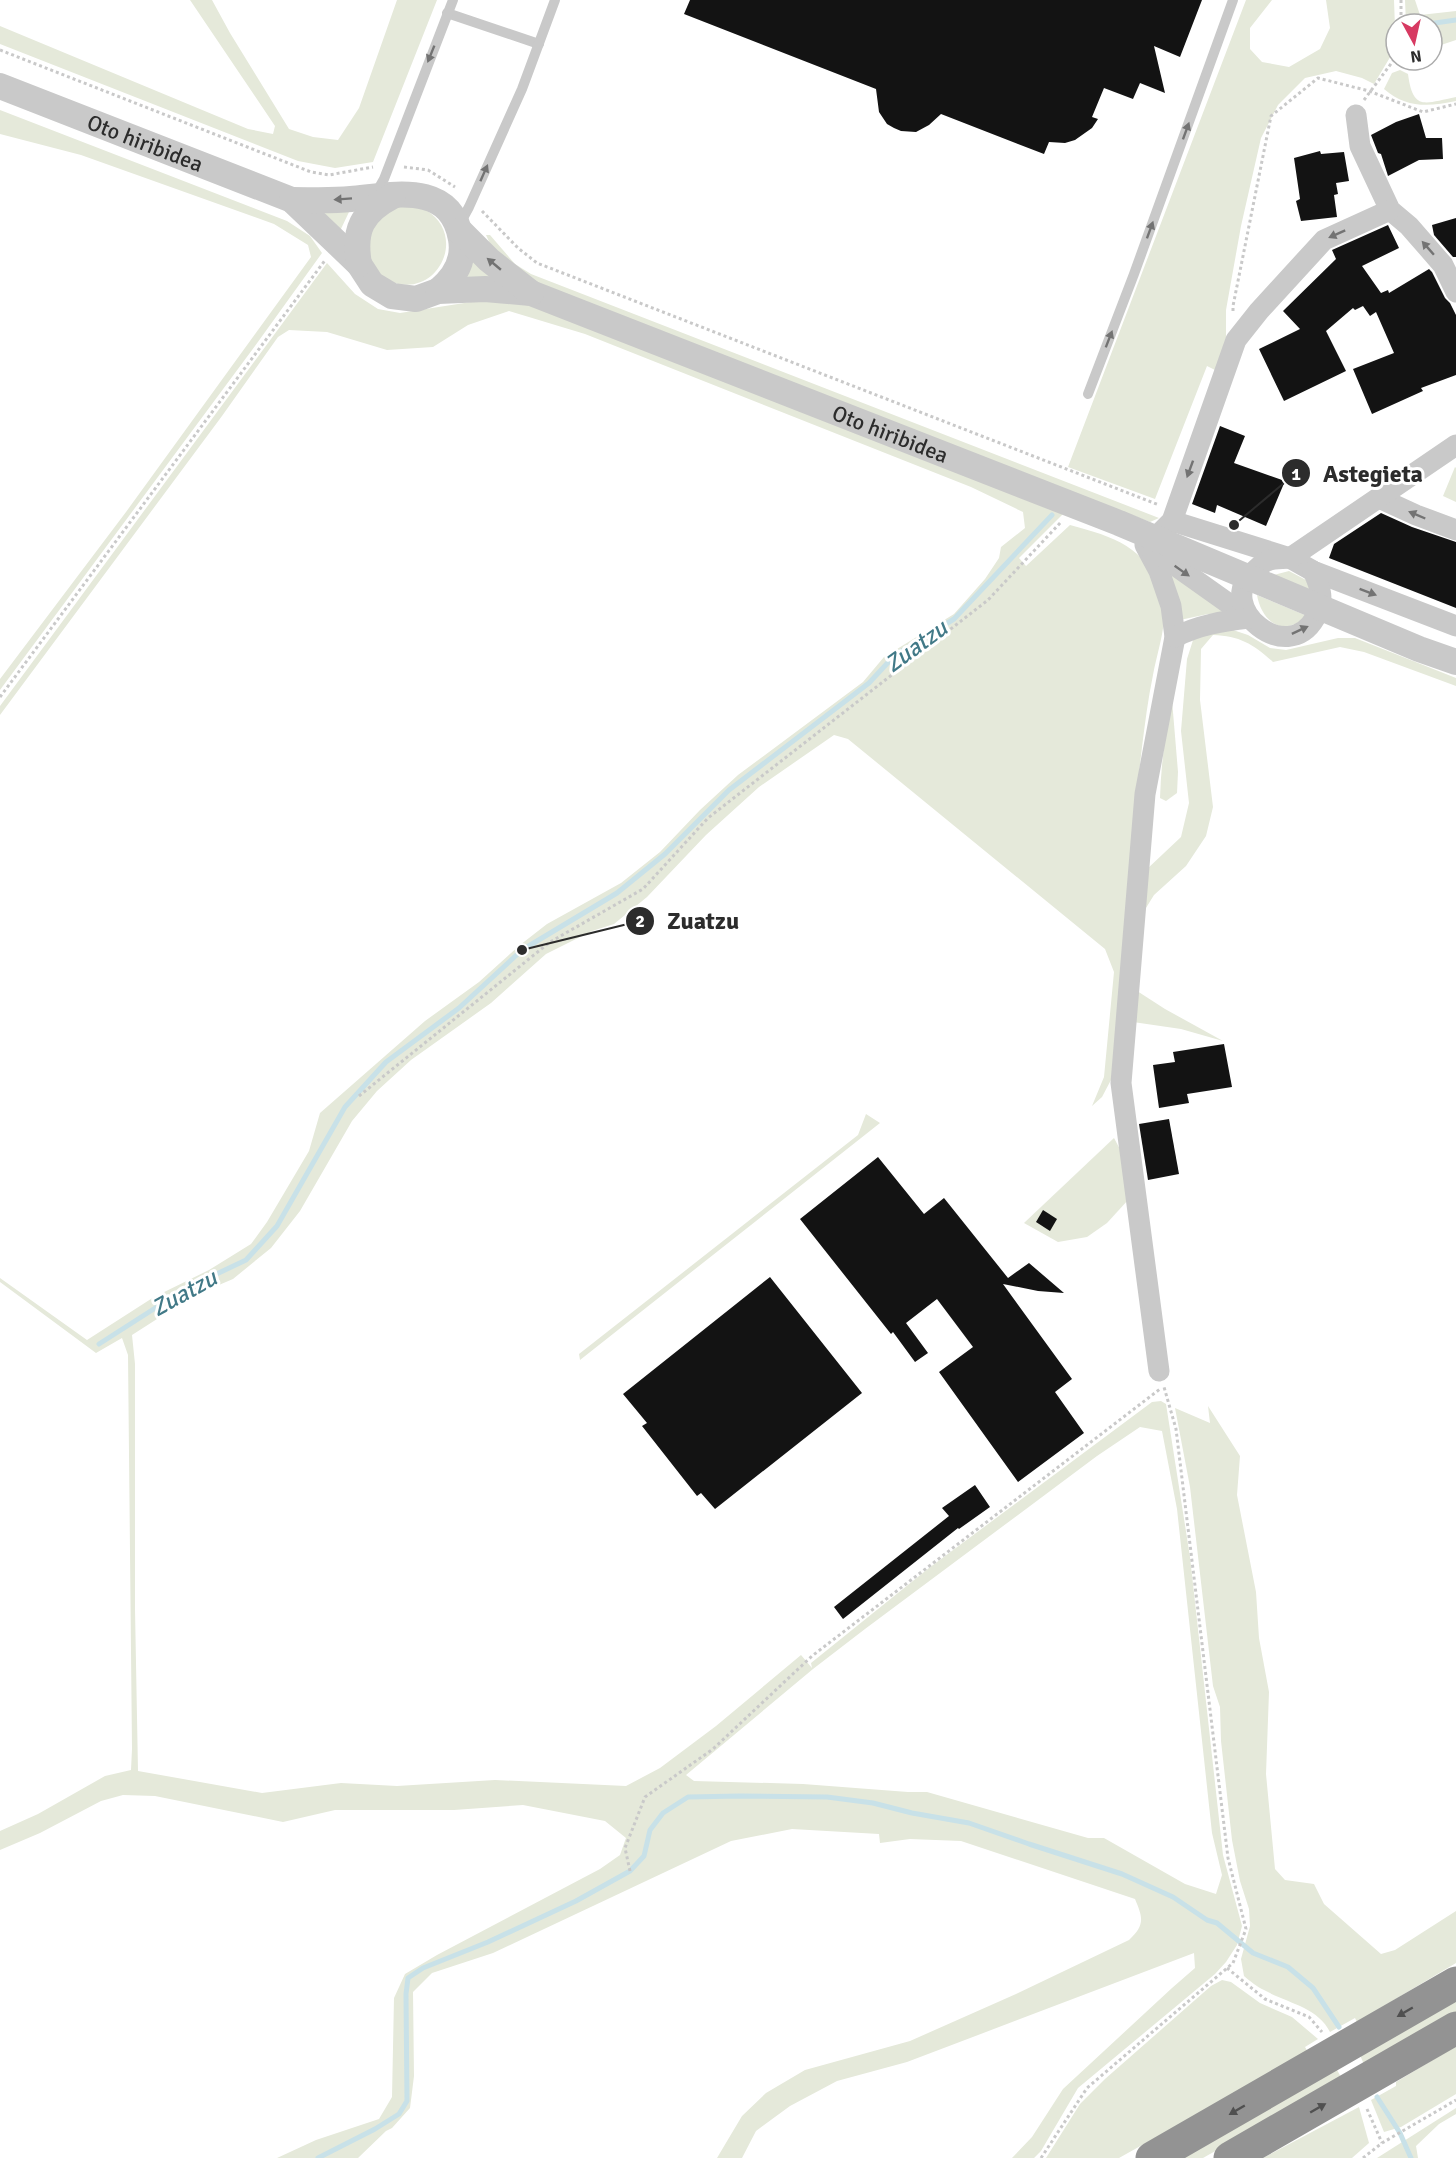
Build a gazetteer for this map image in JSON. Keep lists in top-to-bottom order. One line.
{"streets":{"street":["Oto hiribidea"]},"water":["Zuatzu"],"places":["Astegieta","Zuatzu"],"north":"bottom"}
